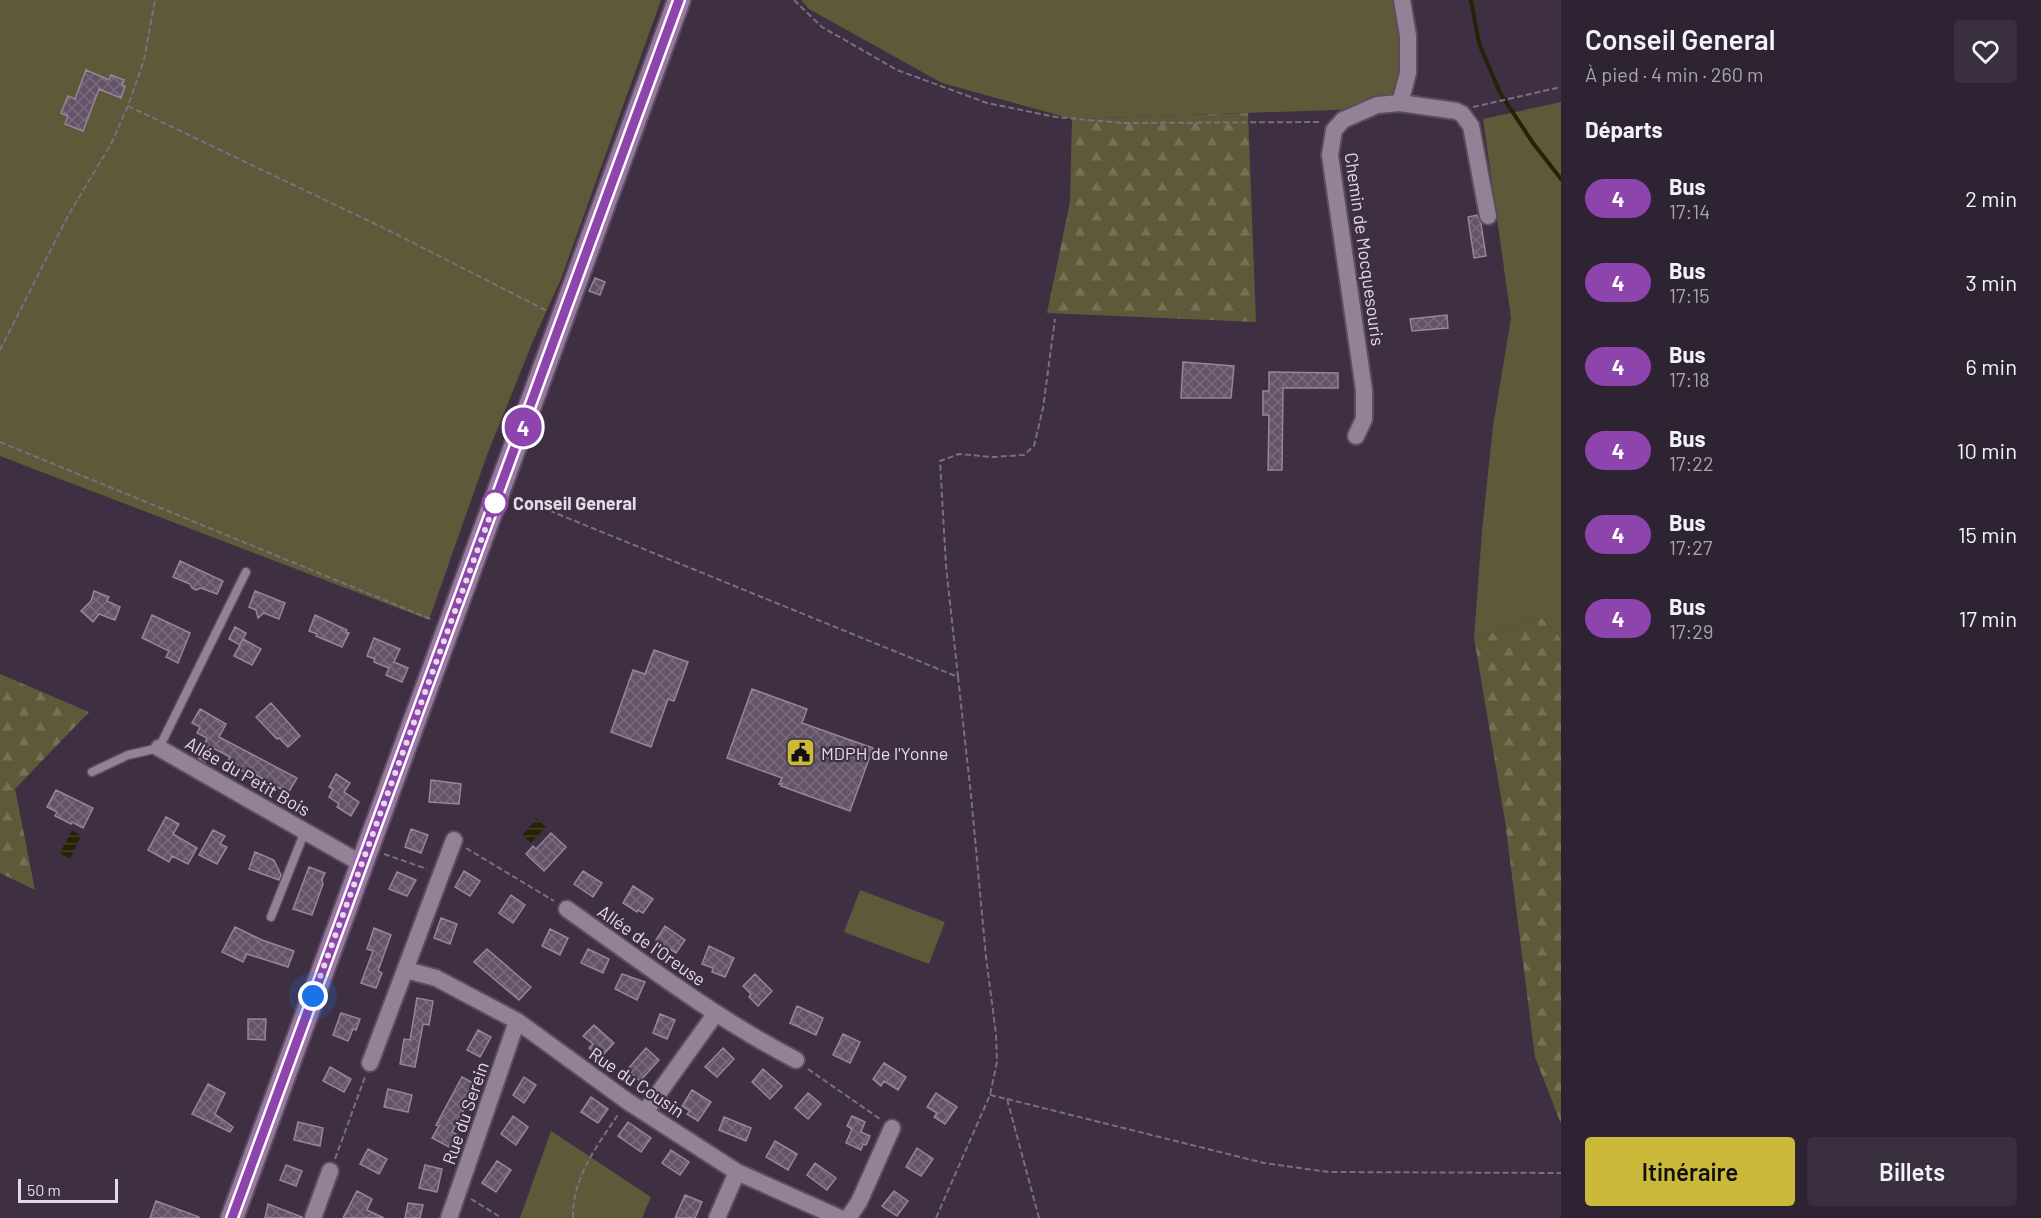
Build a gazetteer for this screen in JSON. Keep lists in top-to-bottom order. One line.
{"streets":{"street":["Chemin de Mocquesouris","Allée du Petit Bois","Allée de l'Oreuse","Rue du Cousin","Rue du Serein"]},"crossings":[["Rue du Cousin","Rue du Serein"]],"places":{"other":["Conseil General"],"public building":["MDPH de l'Yonne"]},"lines":["bus line 4"],"scale_bar":"50 m","page":{"on_map":"4","heading":[["Conseil General","À pied · 4 min · 260 m"],"Départs"],"list":[{"mark":"4","name":"Bus","note":"17:14","value":"2 min"},{"mark":"4","name":"Bus","note":"17:15","value":"3 min"},{"mark":"4","name":"Bus","note":"17:18","value":"6 min"},{"mark":"4","name":"Bus","note":"17:22","value":"10 min"},{"mark":"4","name":"Bus","note":"17:27","value":"15 min"},{"mark":"4","name":"Bus","note":"17:29","value":"17 min"}],"buttons":["Itinéraire","Billets"],"scale":"50 m"}}
